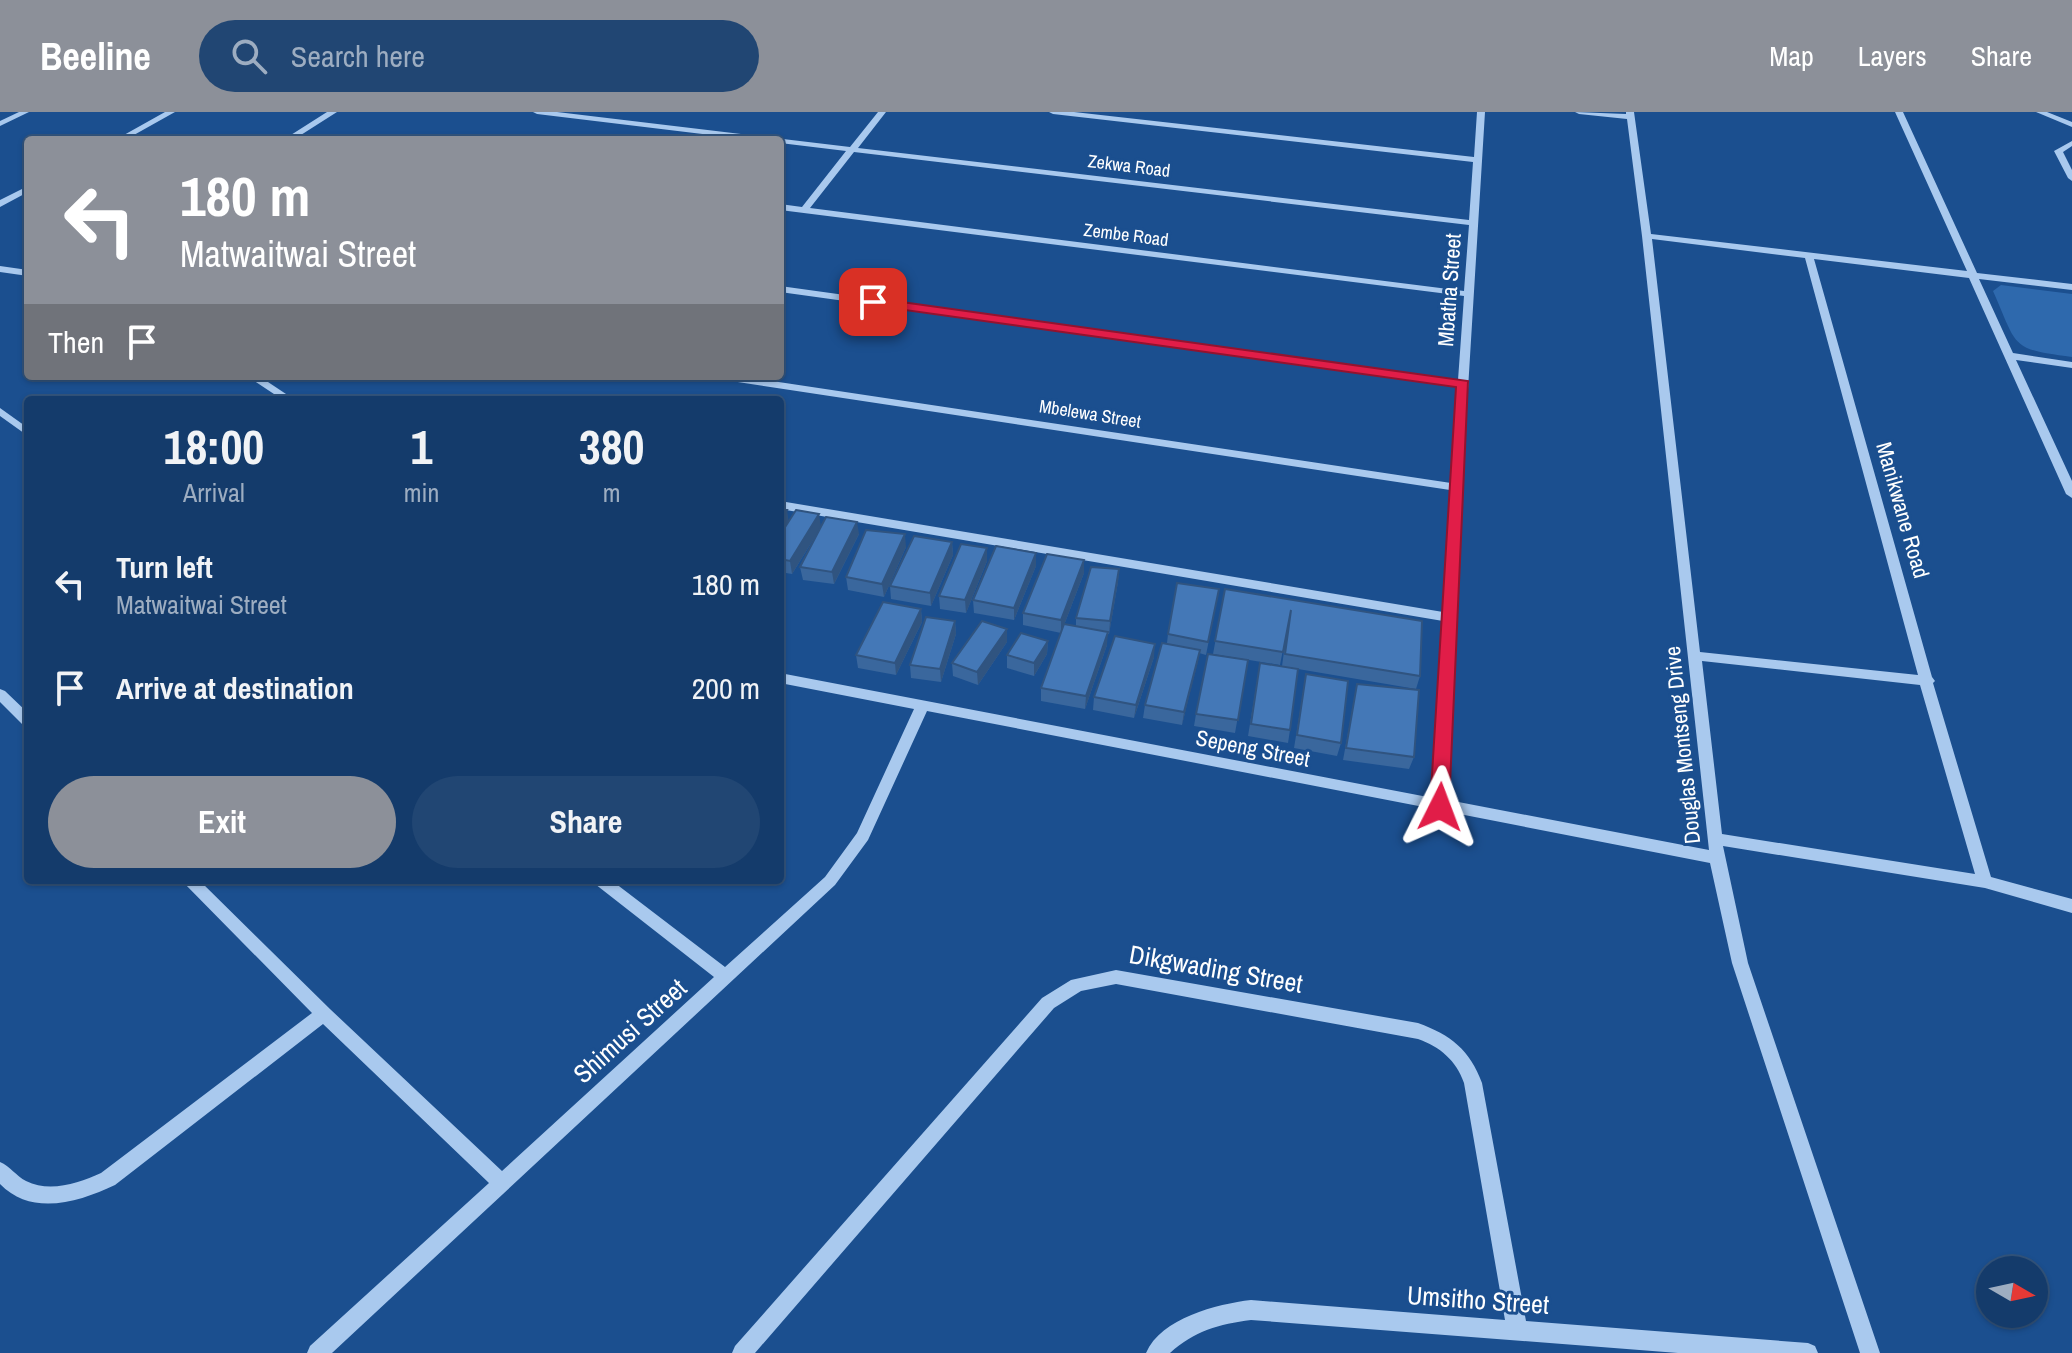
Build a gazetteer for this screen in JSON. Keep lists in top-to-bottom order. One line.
{"streets":{"street":["Zekwa Road","Zembe Road","Mbatha Street","Mbelewa Street","Manikwane Road","Douglas Montseng Drive","Sepeng Street","Dikgwading Street","Shimusi Street","Umsitho Street"]},"crossings":[["Zekwa Road","Mbatha Street"],["Zembe Road","Mbatha Street"],["Mbatha Street","Mbelewa Street"],["Mbatha Street","Sepeng Street"],["Douglas Montseng Drive","Sepeng Street"],["Sepeng Street","Shimusi Street"],["Dikgwading Street","Umsitho Street"]],"north":"right","page":{"header":"Beeline","search":"Search here","nav":["Map","Layers","Share"],"turn":["180 m","Matwaitwai Street"],"then":"Then","eta":["18:00","Arrival","1","min","380","m"],"list":[{"name":"Turn left","note":"Matwaitwai Street","value":"180 m"},{"name":"Arrive at destination","value":"200 m"}],"buttons":["Exit","Share"]}}
